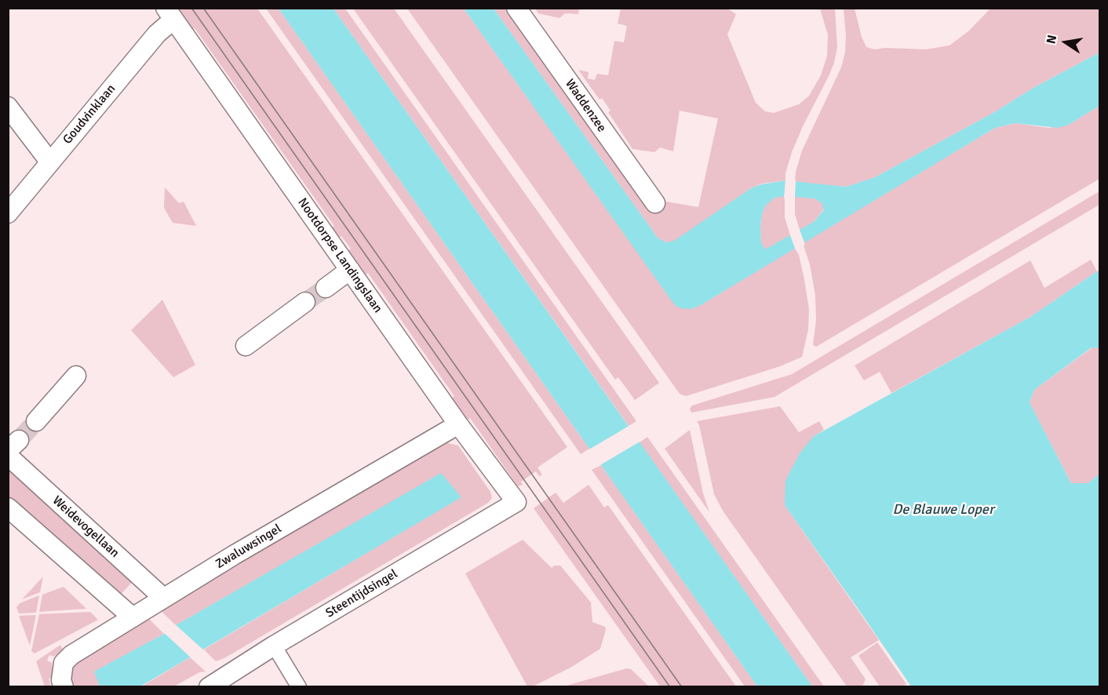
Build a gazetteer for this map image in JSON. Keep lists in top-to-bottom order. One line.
{"streets":{"street":["Waddenzee","Goudvinklaan","Nootdorpse Landingslaan","Weidevogellaan","Zwaluwsingel","Steentijdsingel"]},"crossings":[["Goudvinklaan","Nootdorpse Landingslaan"],["Nootdorpse Landingslaan","Zwaluwsingel"],["Nootdorpse Landingslaan","Steentijdsingel"],["Weidevogellaan","Zwaluwsingel"]],"water":["De Blauwe Loper"],"north":"left"}
